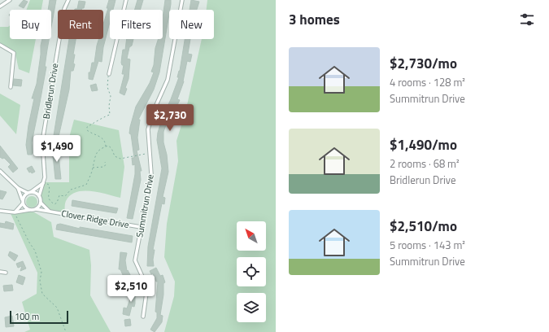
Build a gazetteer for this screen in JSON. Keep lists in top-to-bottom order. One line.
{"streets":{"street":["Bridlerun Drive","Summitrun Drive","Clover Ridge Drive"]},"crossings":[["Bridlerun Drive","Clover Ridge Drive"],["Summitrun Drive","Clover Ridge Drive"]],"scale_bar":"100 m","north":"top left","page":{"heading":"3 homes","chip":["Buy","Rent","Filters","New"],"list":[{"name":"$2,730/mo","note":"4 rooms · 128 m² · Summitrun Drive"},{"name":"$1,490/mo","note":"2 rooms · 68 m² · Bridlerun Drive"},{"name":"$2,510/mo","note":"5 rooms · 143 m² · Summitrun Drive"}],"price":["$2,730","$1,490","$2,510"],"scale":"100 m"}}
